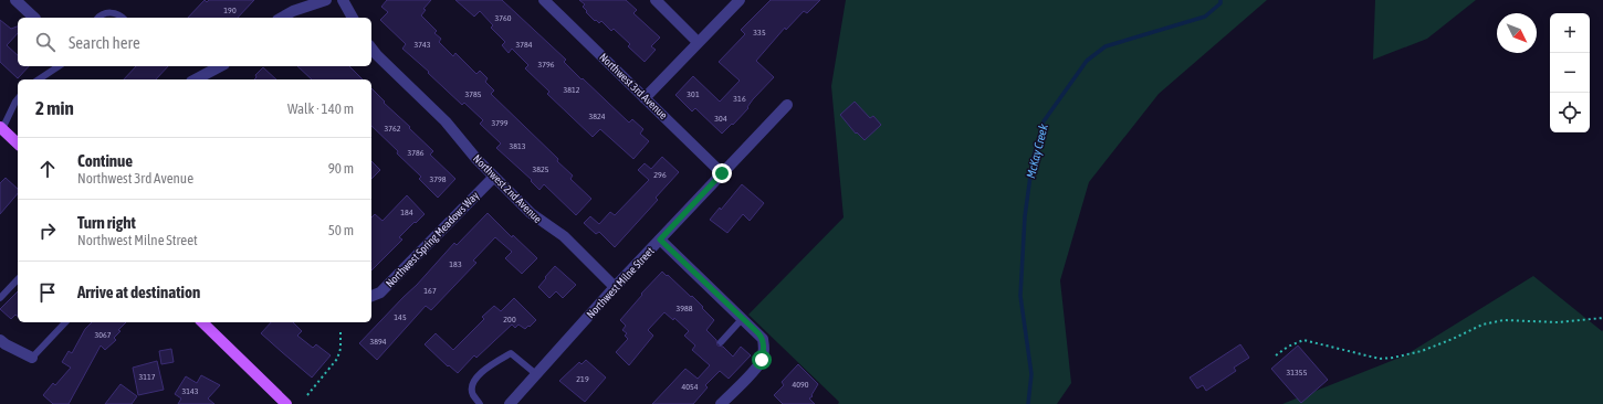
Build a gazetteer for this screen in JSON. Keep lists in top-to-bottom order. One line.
{"streets":{"street":["Northwest 3rd Avenue","Northwest 2nd Avenue","Northwest Spring Meadows Way","Northwest Milne Street"]},"crossings":[["Northwest 3rd Avenue","Northwest Milne Street"],["Northwest 2nd Avenue","Northwest Spring Meadows Way"],["Northwest 2nd Avenue","Northwest Milne Street"]],"water":["McKay Creek"],"house_numbers":["190","3760","335","3743","3784","3796","3812","3785","301","316","3824","304","3799","3762","3813","3786","3825","296","3798","184","183","167","3988","145","200","3067","3894","31355","3117","219","4090","4054","3143"],"north":"bottom right","page":{"map_buttons":["+","−"],"search":"Search here","heading":["2 min","Walk · 140 m"],"list":[["Continue","Northwest 3rd Avenue","90 m"],["Turn right","Northwest Milne Street","50 m"],"Arrive at destination"]}}
